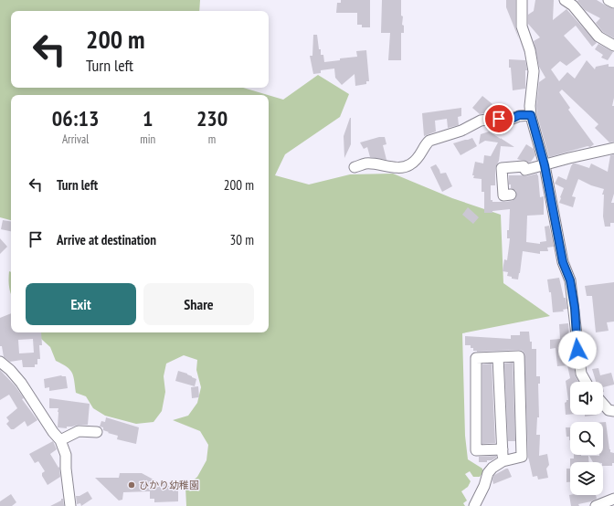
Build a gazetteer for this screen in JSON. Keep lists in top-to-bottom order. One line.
{"places":["ひかり幼稚園"],"page":{"turn":["200 m","Turn left"],"eta":["06:13","Arrival","1","min","230","m"],"list":[{"name":"Turn left","value":"200 m"},{"name":"Arrive at destination","value":"30 m"}],"buttons":["Exit","Share"]}}
